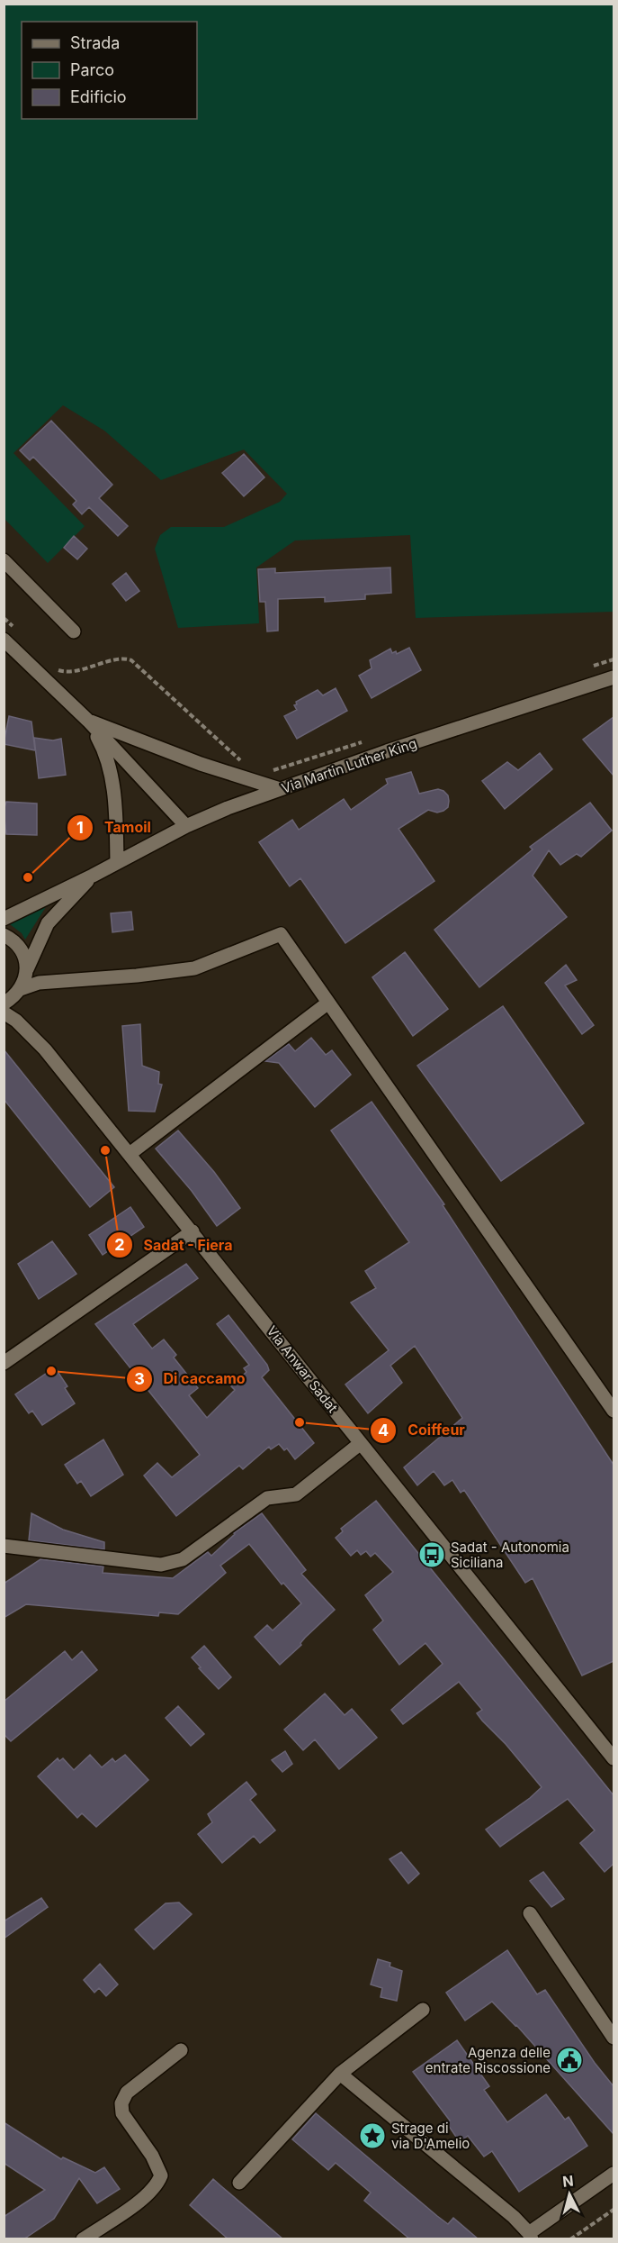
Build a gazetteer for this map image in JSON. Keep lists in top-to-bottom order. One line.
{"streets":{"street":["Via Martin Luther King","Via Anwar Sadat"]},"places":{"other":["Tamoil","Sadat - Fiera","Di caccamo","Coiffeur"],"bus stop":["Sadat - Autonomia Siciliana"],"public building":["Agenza delle entrate Riscossione"],"place":["Strage di via D'Amelio"]},"legend":["Strada","Parco","Edificio"],"north":"top"}
